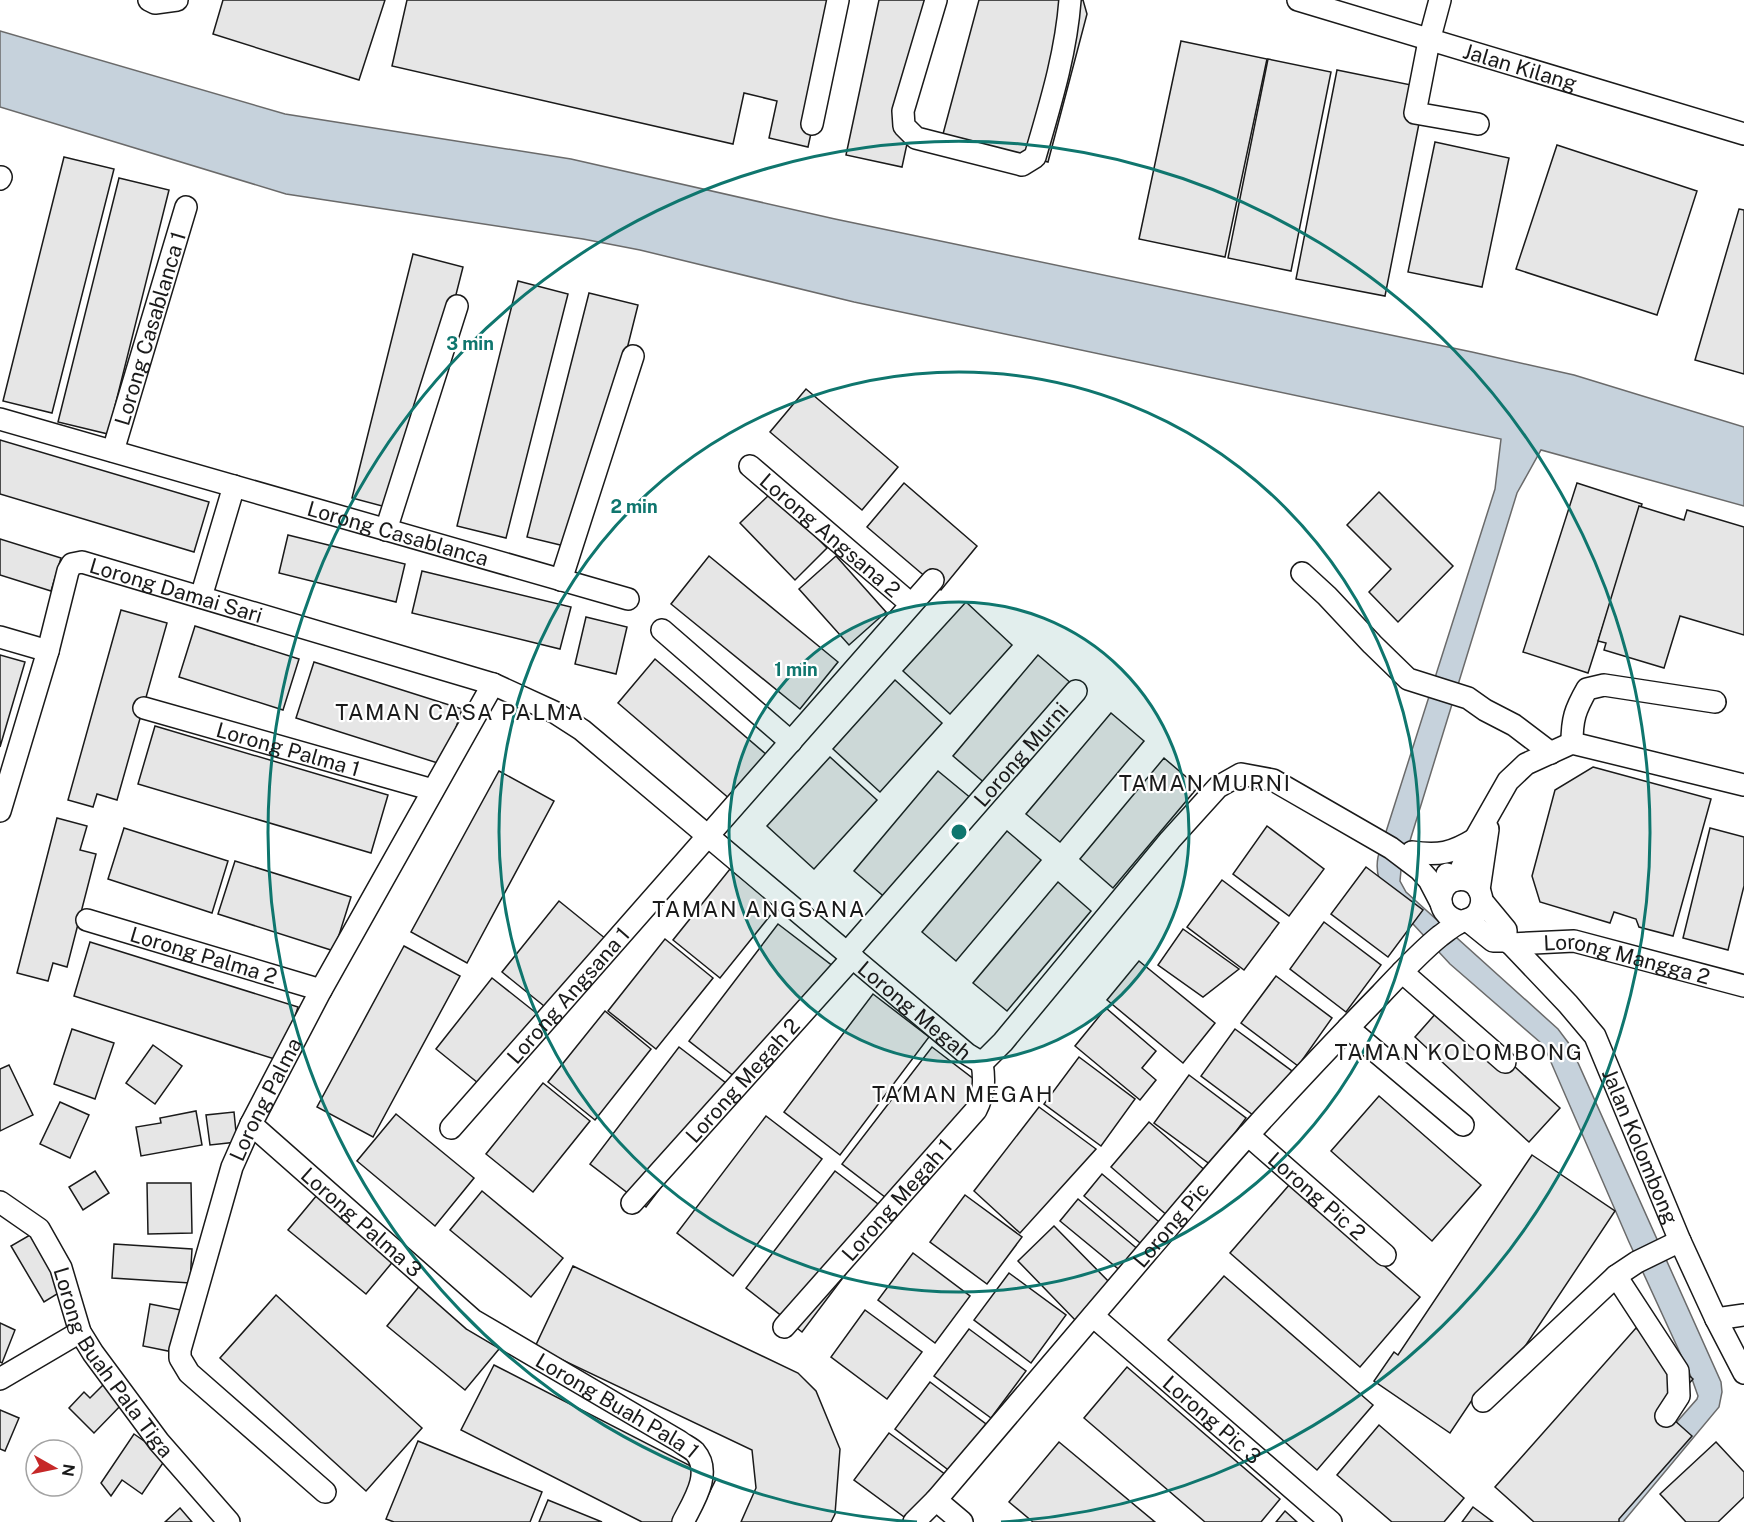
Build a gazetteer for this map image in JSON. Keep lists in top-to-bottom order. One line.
{"streets":{"street":["Jalan Kilang","Lorong Casablanca 1","Lorong Casablanca","Lorong Angsana 2","Lorong Damai Sari","Lorong Palma 1","Lorong Murni","Lorong Palma 2","Lorong Mangga 2","Lorong Angsana 1","Lorong Megah","Lorong Megah 2","Lorong Palma","Jalan Kolombong","Lorong Pic 2","Lorong Megah 1","Lorong Palma 3","Lorong Pic","Lorong Buah Pala Tiga","Lorong Buah Pala 1","Lorong Pic 3"]},"crossings":[["Lorong Casablanca 1","Lorong Casablanca"],["Lorong Angsana 2","Lorong Angsana 1"],["Lorong Angsana 2","Lorong Megah"],["Lorong Damai Sari","Lorong Megah"],["Lorong Damai Sari","Lorong Palma"],["Lorong Palma 1","Lorong Palma"],["Lorong Murni","Lorong Megah"],["Lorong Murni","Lorong Megah 2"],["Lorong Palma 2","Lorong Palma"],["Lorong Mangga 2","Jalan Kolombong"],["Lorong Angsana 1","Lorong Megah"],["Lorong Megah","Lorong Megah 2"],["Lorong Megah","Lorong Palma"],["Lorong Megah","Jalan Kolombong"],["Lorong Megah","Lorong Megah 1"],["Lorong Megah","Lorong Pic"],["Lorong Palma","Lorong Palma 3"],["Jalan Kolombong","Lorong Pic"],["Lorong Pic 2","Lorong Pic"],["Lorong Palma 3","Lorong Buah Pala 1"],["Lorong Pic","Lorong Pic 3"]],"districts":["TAMAN CASA PALMA","TAMAN MURNI","TAMAN ANGSANA","TAMAN KOLOMBONG","TAMAN MEGAH"],"north":"right","rings":["3 min","2 min","1 min"]}
